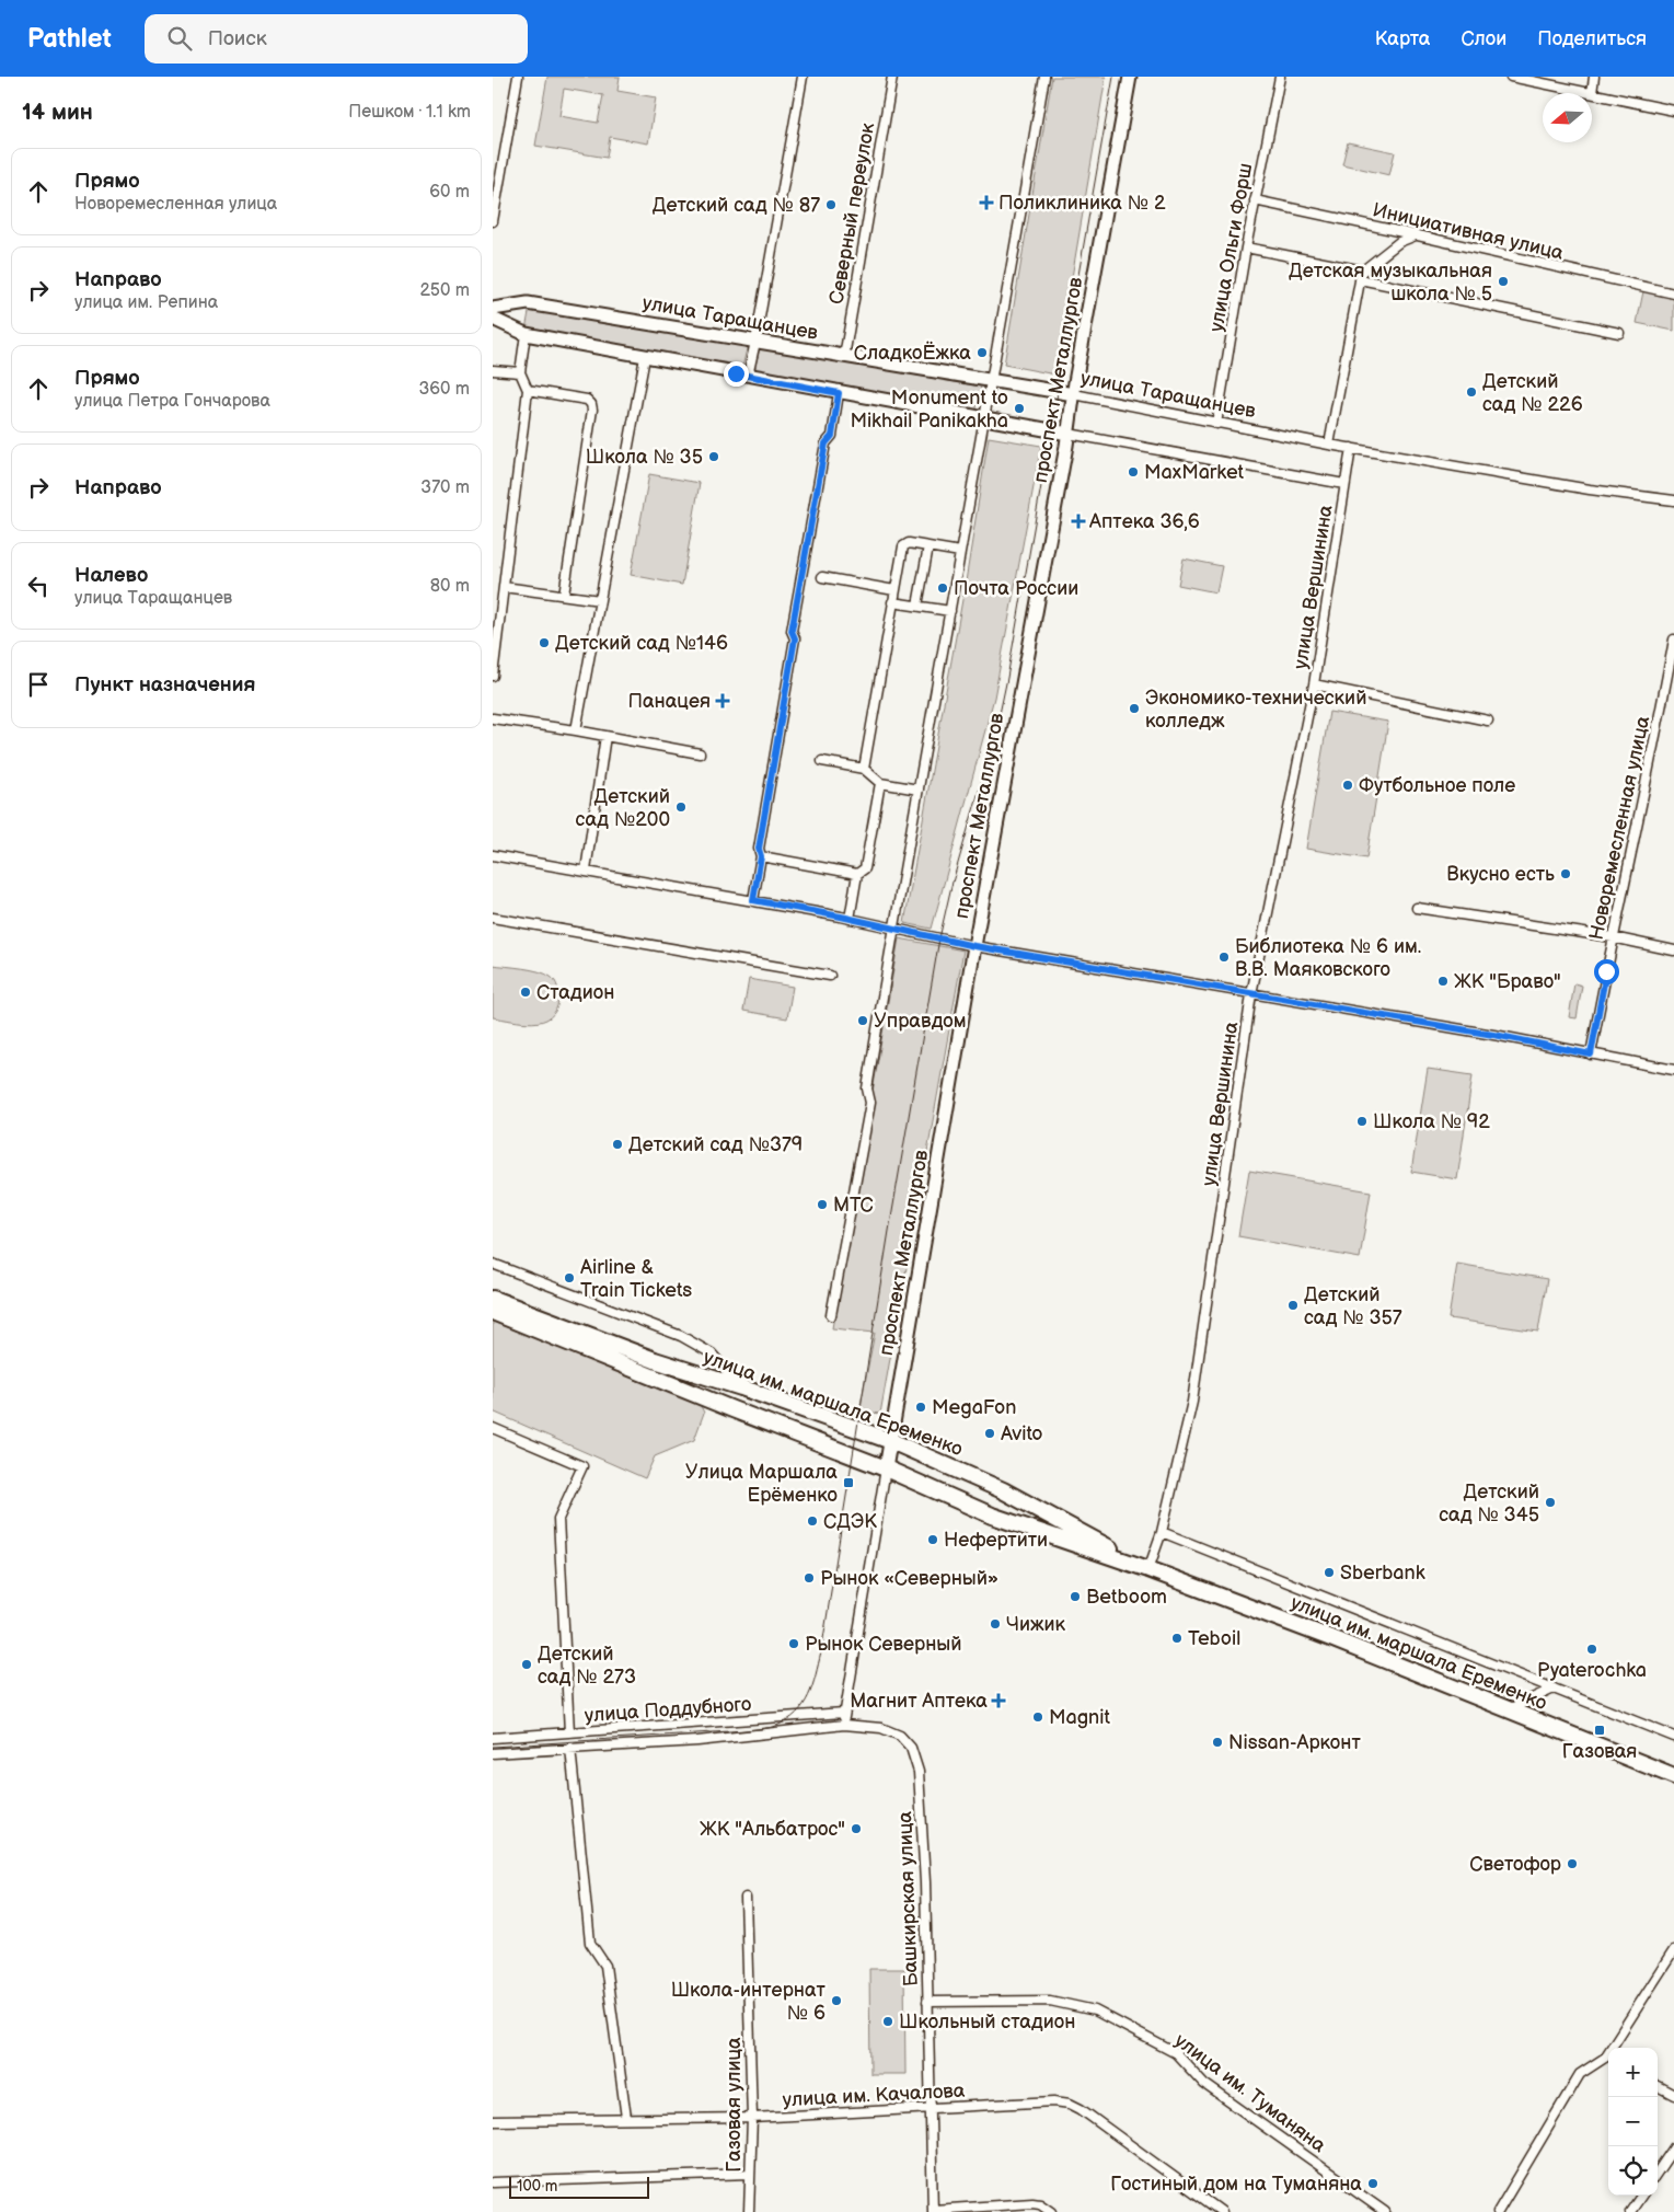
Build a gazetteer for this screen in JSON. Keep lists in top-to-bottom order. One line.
{"streets":{"highway":["улица им. маршала Еременко"],"main road":["улица Таращанцев","проспект Металлургов"],"street":["Северный переулок","Инициативная улица","улица Ольги Форш","улица Вершинина","Новоремесленная улица","улица Поддубного","Башкирская улица","улица им. Туманяна","улица им. Качалова","Газовая улица"]},"crossings":[["Северный переулок","улица Таращанцев"],["Инициативная улица","улица Ольги Форш"],["улица Ольги Форш","улица Таращанцев"],["улица Таращанцев","проспект Металлургов"],["улица Таращанцев","улица Вершинина"],["проспект Металлургов","улица им. маршала Еременко"],["проспект Металлургов","улица Поддубного"],["проспект Металлургов","Башкирская улица"],["улица Вершинина","улица им. маршала Еременко"],["улица Поддубного","Башкирская улица"],["Башкирская улица","улица им. Туманяна"],["Башкирская улица","улица им. Качалова"],["улица им. Качалова","Газовая улица"]],"places":{"health":["Поликлиника № 2","Аптека 36,6","Панацея","Магнит Аптека"],"other":["Детский сад № 87","Детская музыкальная школа № 5","СладкоЁжка","Детский сад № 226","Monument to Mikhail Panikakha","Школа № 35","MaxMarket","Почта России","Детский сад №146","Экономико-технический колледж","Футбольное поле","Детский сад №200","Вкусно есть","Библиотека № 6 им. В.В. Маяковского","ЖК \"Браво\"","Стадион","Управдом","Школа № 92","Детский сад №379","МТС","Airline & Train Tickets","Детский сад № 357","MegaFon","Avito","Детский сад № 345","СДЭК","Нефертити","Sberbank","Рынок «Северный»","Betboom","Чижик","Teboil","Рынок Северный","Pyaterochka","Детский сад № 273","Magnit","Nissan-Арконт","ЖК \"Альбатрос\"","Светофор","Школа-интернат № 6","Школьный стадион","Гостиный дом на Туманяна"],"transit":["Улица Маршала Ерёменко","Газовая"]},"scale_bar":"100 m","north":"left","page":{"header":"Pathlet","search":"Поиск","nav":["Карта","Слои","Поделиться"],"heading":["14 мин","Пешком · 1.1 km"],"list":[["Прямо","Новоремесленная улица","60 m"],["Направо","улица им. Репина","250 m"],["Прямо","улица Петра Гончарова","360 m"],["Направо","370 m"],["Налево","улица Таращанцев","80 m"],"Пункт назначения"],"map_buttons":["+","−"],"scale":"100 m"}}
